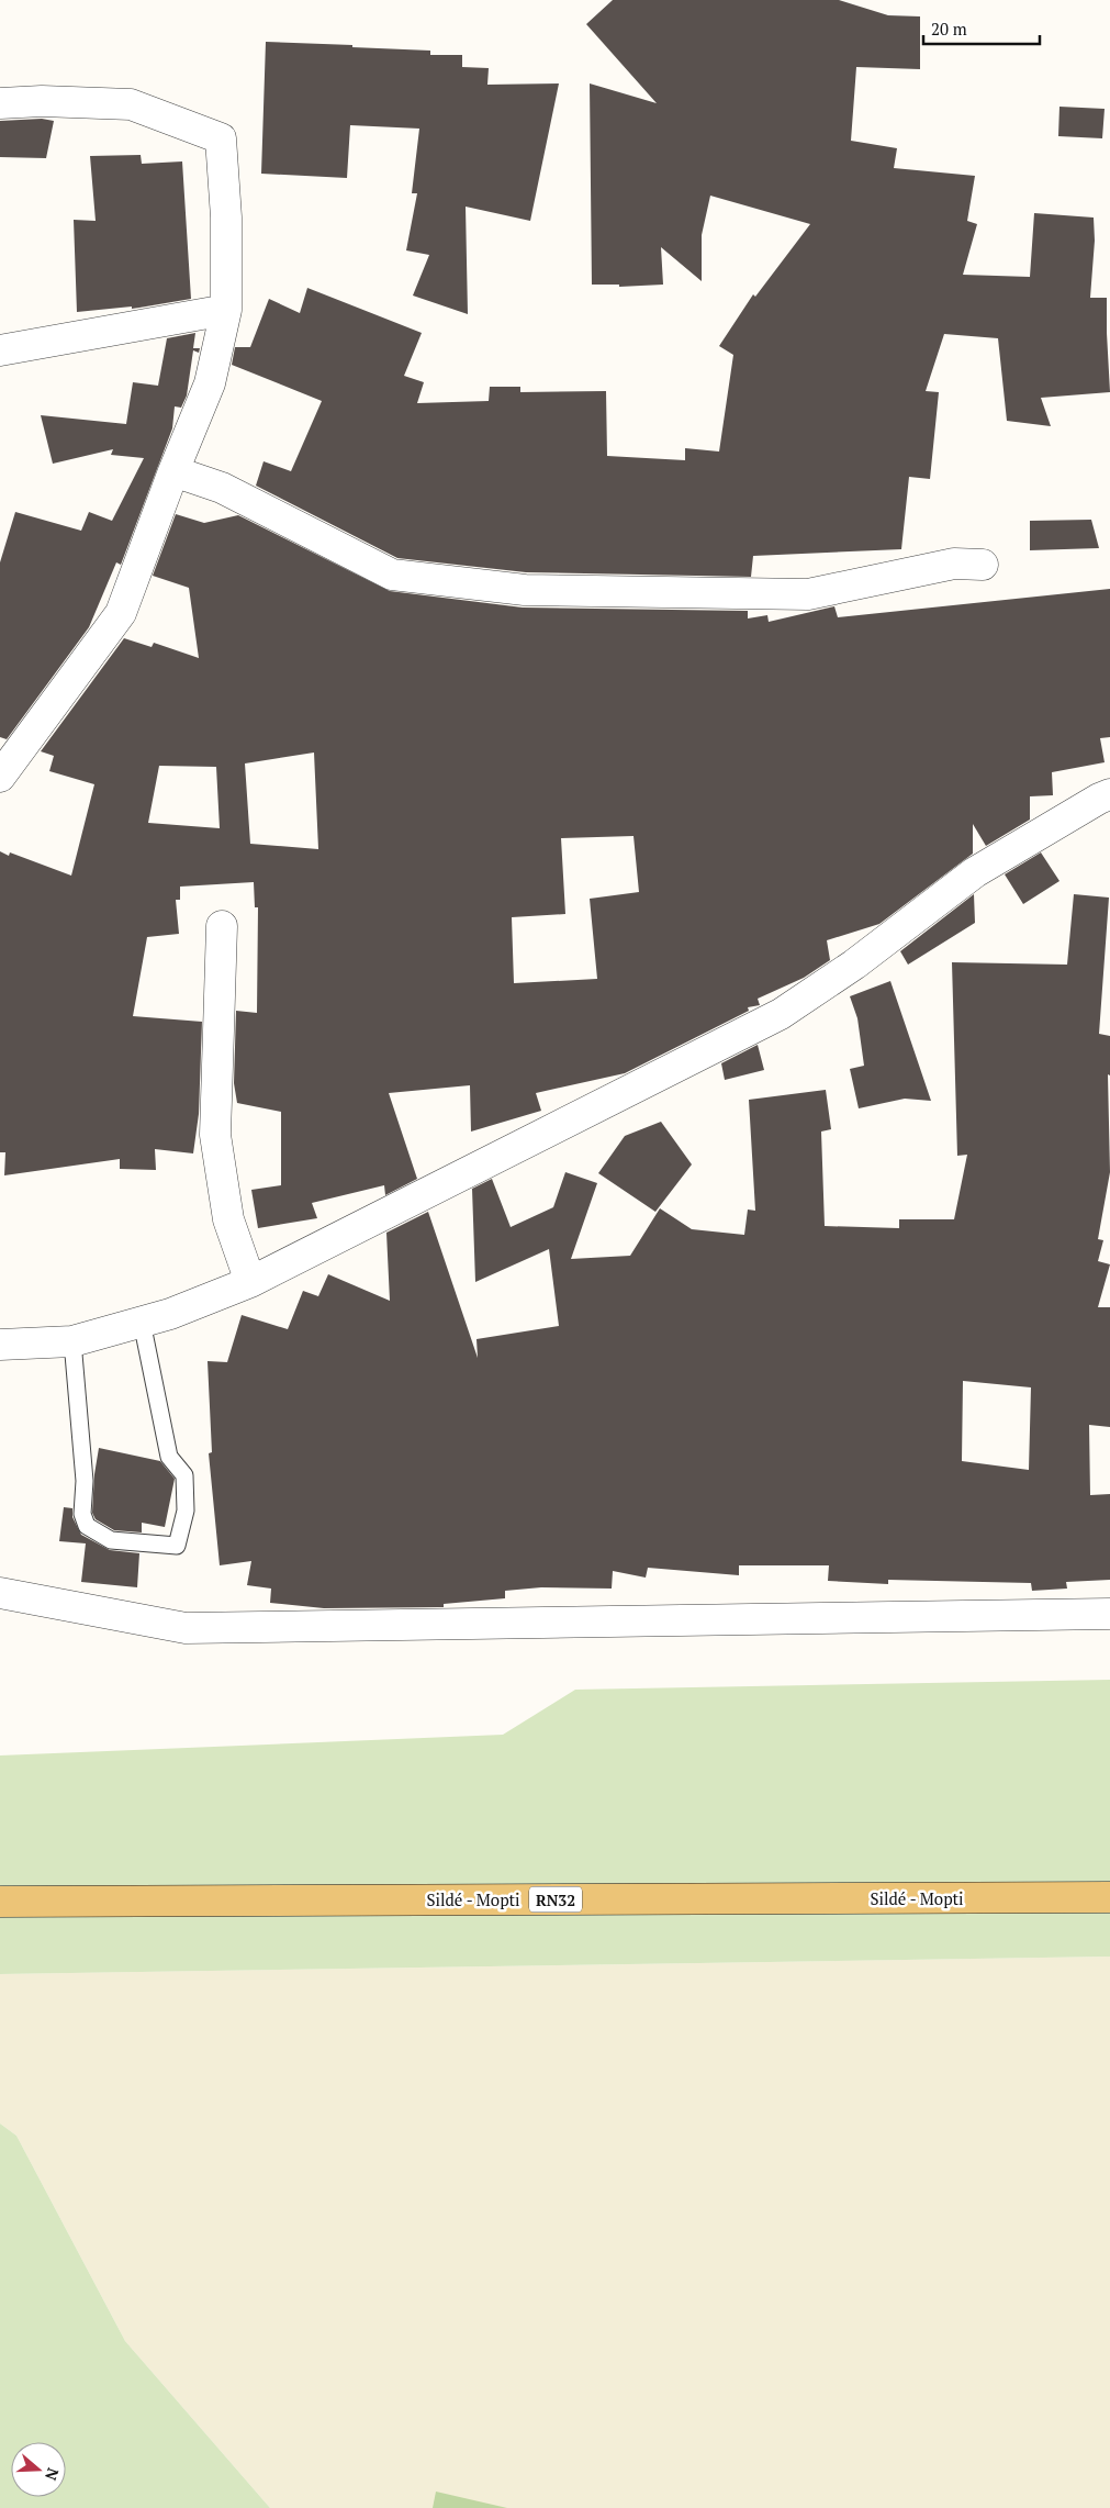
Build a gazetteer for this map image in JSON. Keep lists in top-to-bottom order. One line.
{"streets":{"main road":["Sildé - Mopti","RN32"]},"scale_bar":"20 m","north":"right"}
